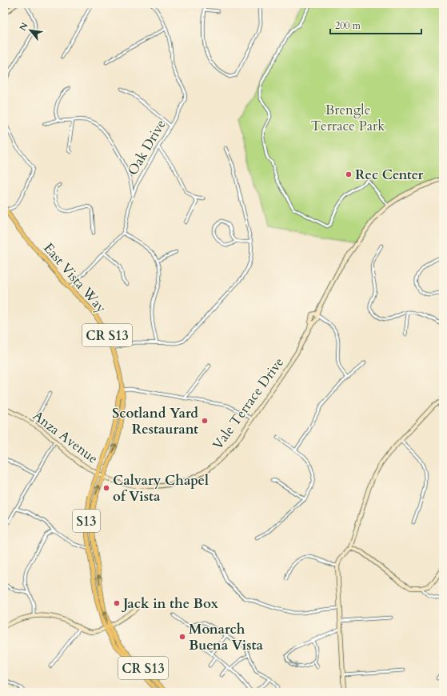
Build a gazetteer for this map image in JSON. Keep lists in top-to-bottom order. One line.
{"streets":{"main road":["East Vista Way","CR S13","S13"],"street":["Oak Drive","Vale Terrace Drive","Anza Avenue"]},"crossings":[["Oak Drive","East Vista Way"],["East Vista Way","Vale Terrace Drive"],["East Vista Way","Anza Avenue"],["Vale Terrace Drive","Anza Avenue"]],"parks":["Brengle Terrace Park"],"places":["Rec Center","Scotland Yard Restaurant","Calvary Chapel of Vista","Jack in the Box","Monarch Buena Vista"],"scale_bar":"200 m","north":"top left"}
